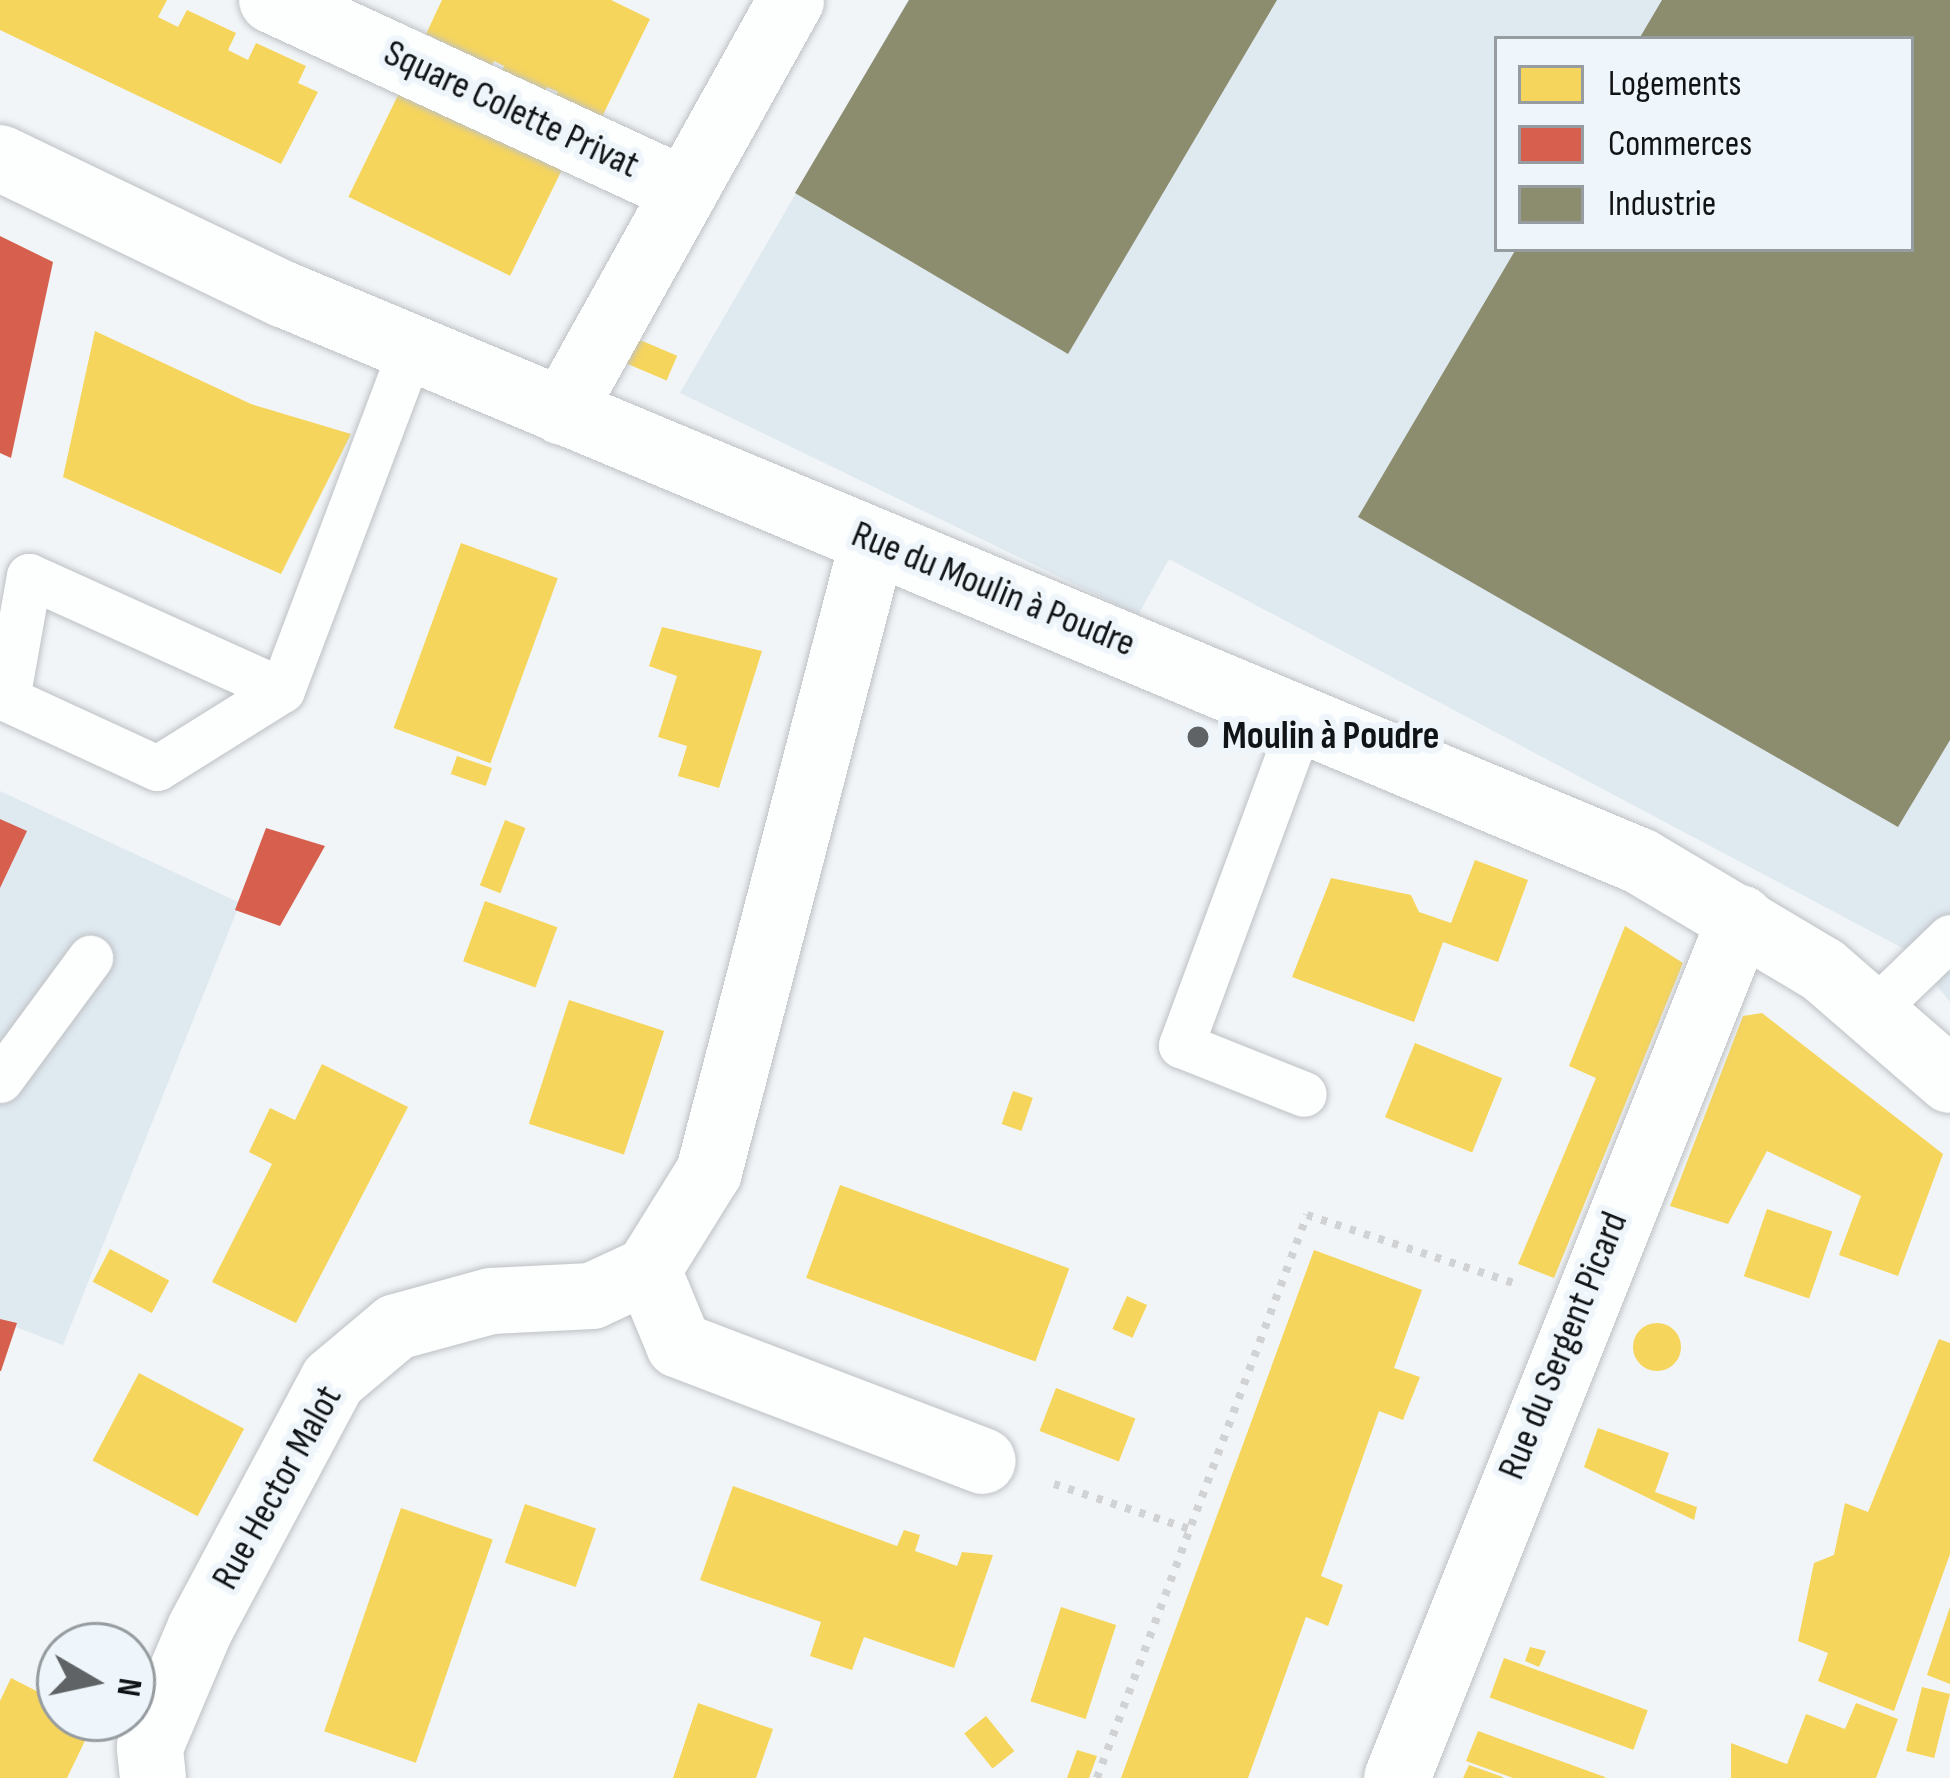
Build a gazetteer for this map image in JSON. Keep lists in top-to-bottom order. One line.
{"streets":{"street":["Square Colette Privat","Rue du Moulin à Poudre","Rue du Sergent Picard","Rue Hector Malot"]},"crossings":[["Square Colette Privat","Rue du Moulin à Poudre"],["Rue du Moulin à Poudre","Rue du Sergent Picard"]],"places":["Moulin à Poudre"],"legend":["Logements","Commerces","Industrie"],"north":"right"}
